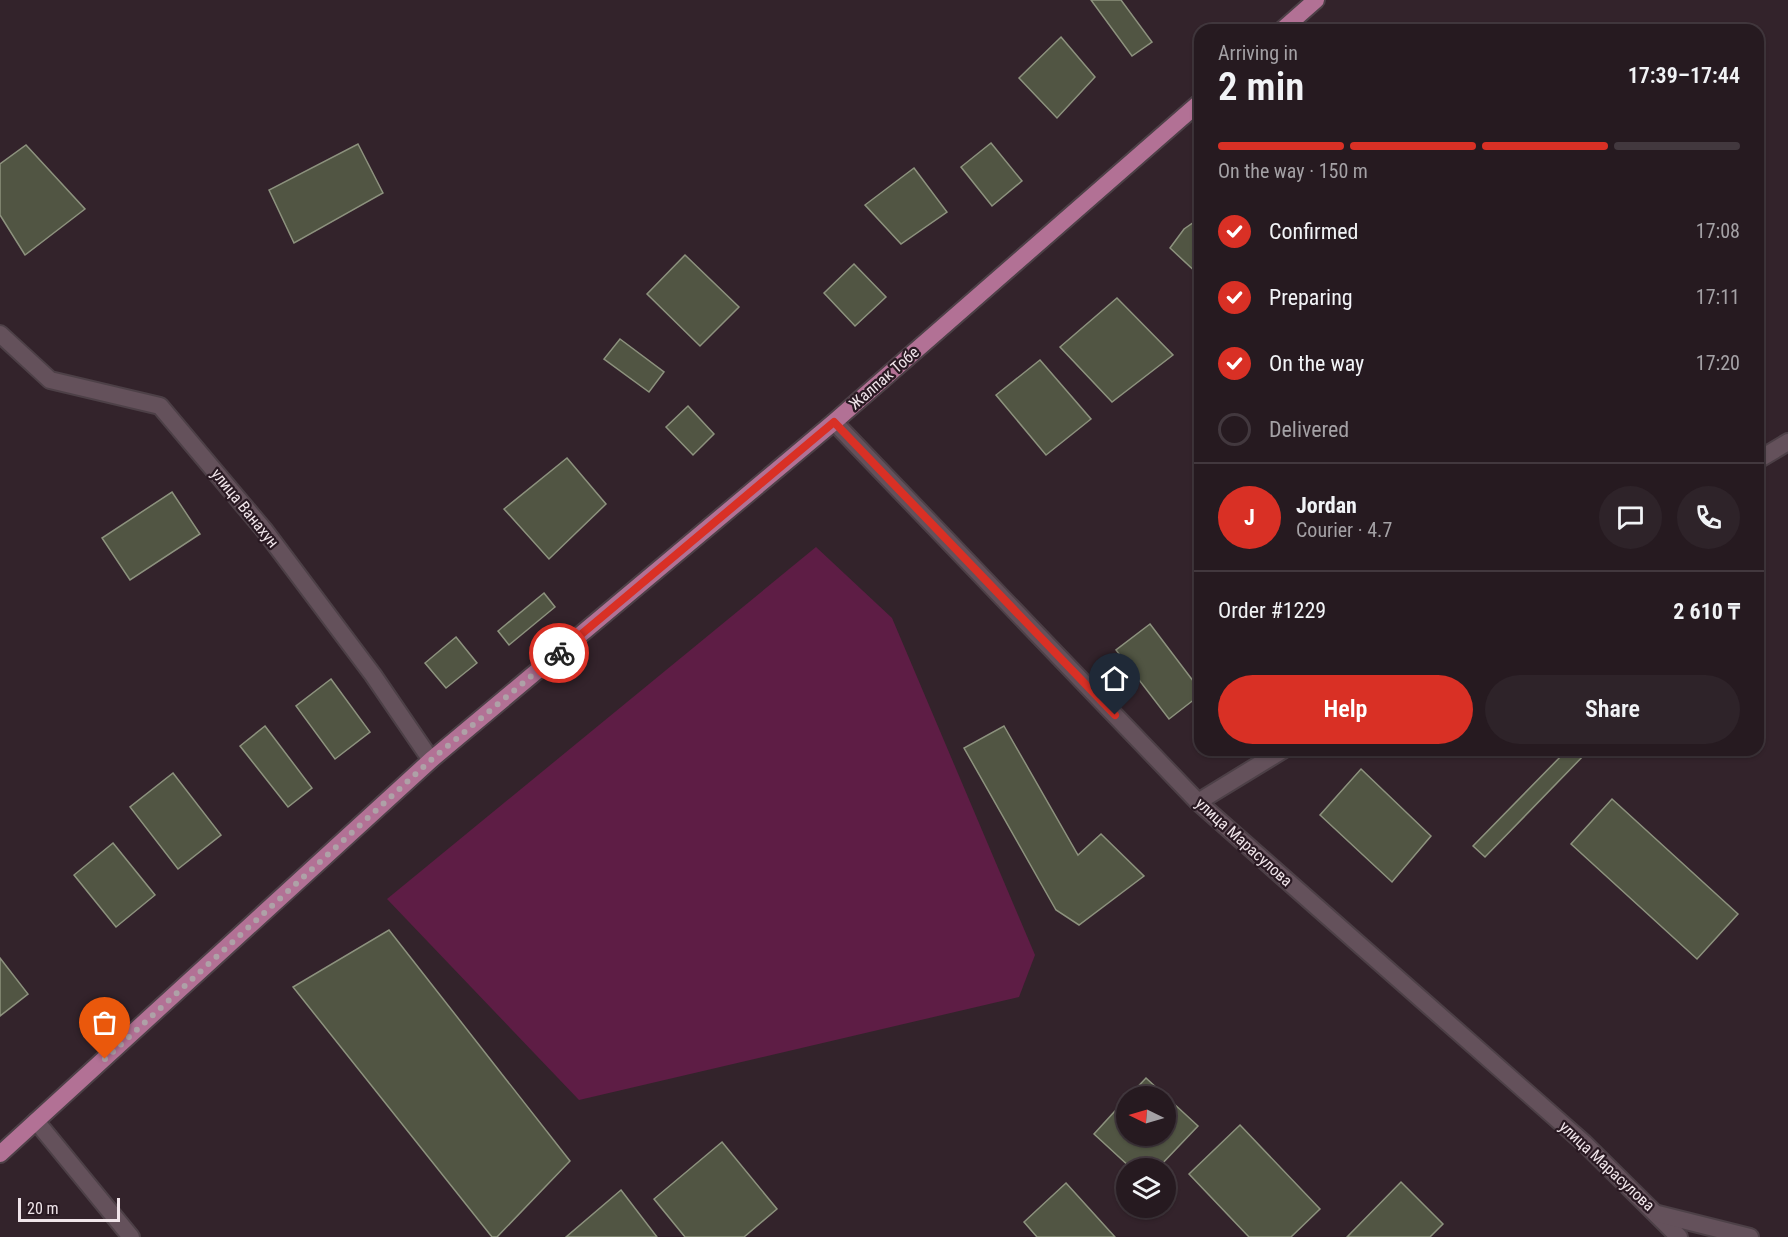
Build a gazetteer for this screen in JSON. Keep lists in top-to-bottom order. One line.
{"streets":{"main road":["Жалпак Тобе"],"street":["улица Ванахун","улица Марасулова"]},"crossings":[["Жалпак Тобе","улица Ванахун"],["Жалпак Тобе","улица Марасулова"]],"scale_bar":"20 m","north":"left","page":{"heading":["2 min","Arriving in","17:39–17:44"],"panel":["Jordan","Courier · 4.7","Order #1229","2 610 ₸"],"bar":"On the way · 150 m","list":[["Confirmed","17:08"],["Preparing","17:11"],["On the way","17:20"],"Delivered"],"round":"J","buttons":["Help","Share"],"scale":"20 m"}}
